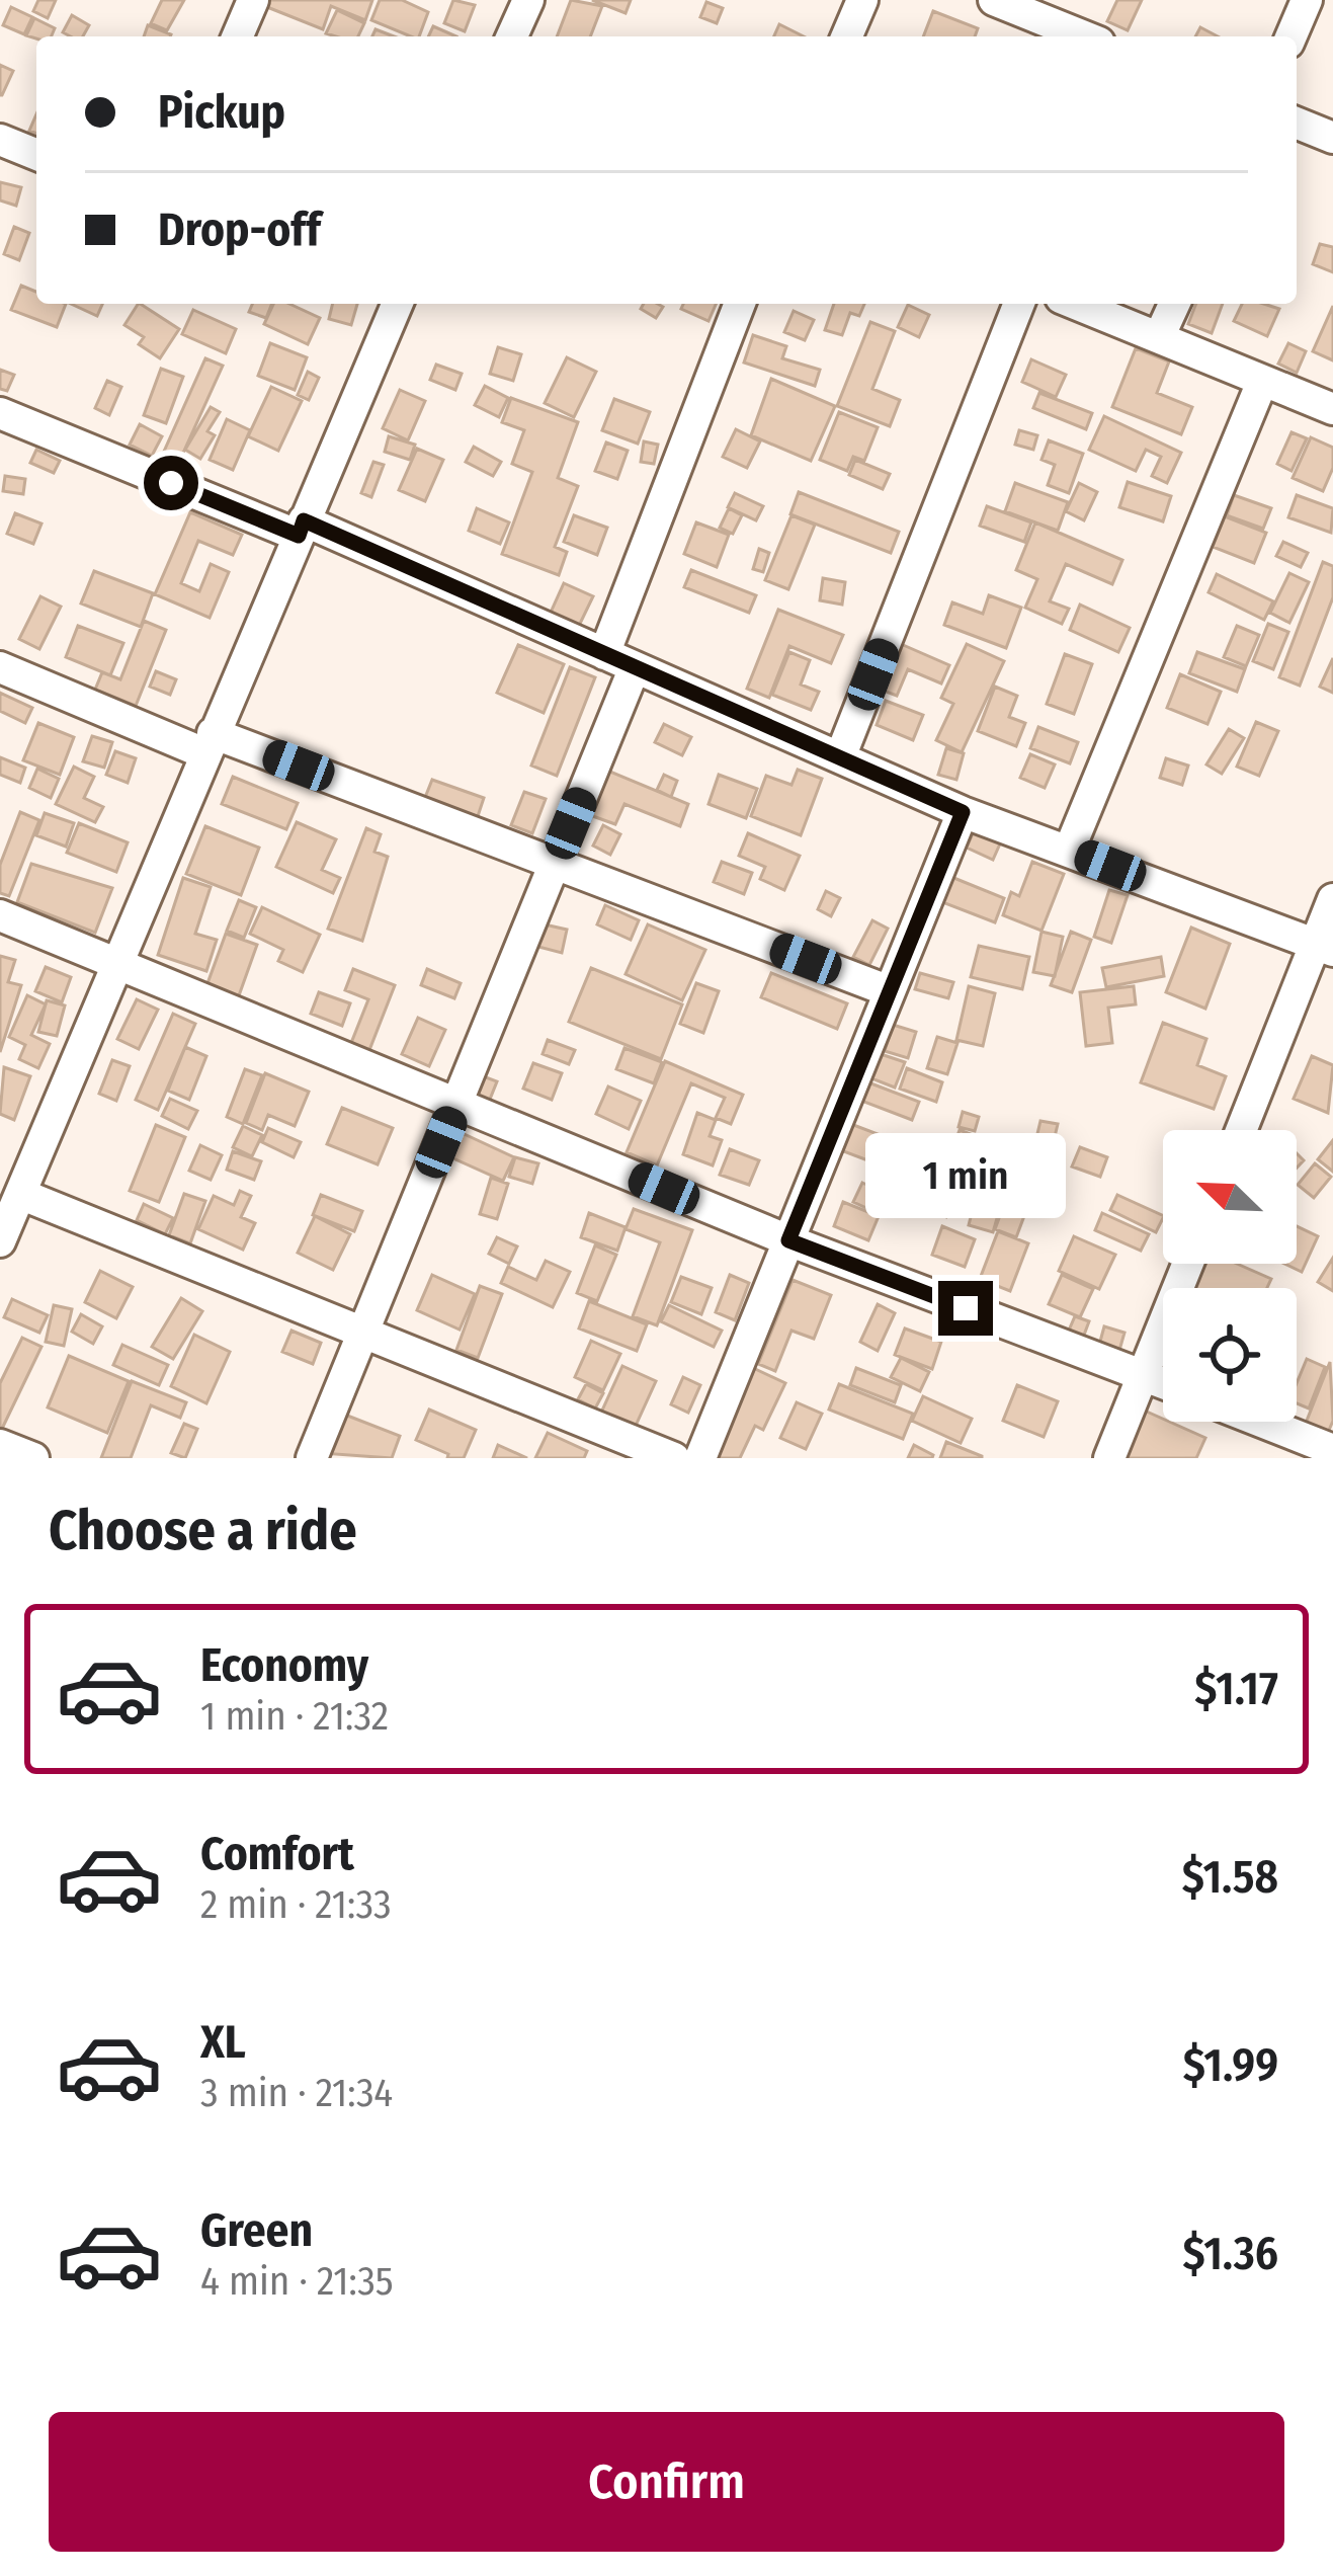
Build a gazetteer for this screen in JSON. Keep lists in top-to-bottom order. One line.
{"north":"top left","page":{"banner":["Pickup","Drop-off"],"bubble":"1 min","heading":"Choose a ride","list":[{"name":"Economy","note":"1 min · 21:32","value":"$1.17"},{"name":"Comfort","note":"2 min · 21:33","value":"$1.58"},{"name":"XL","note":"3 min · 21:34","value":"$1.99"},{"name":"Green","note":"4 min · 21:35","value":"$1.36"}],"buttons":"Confirm"}}
